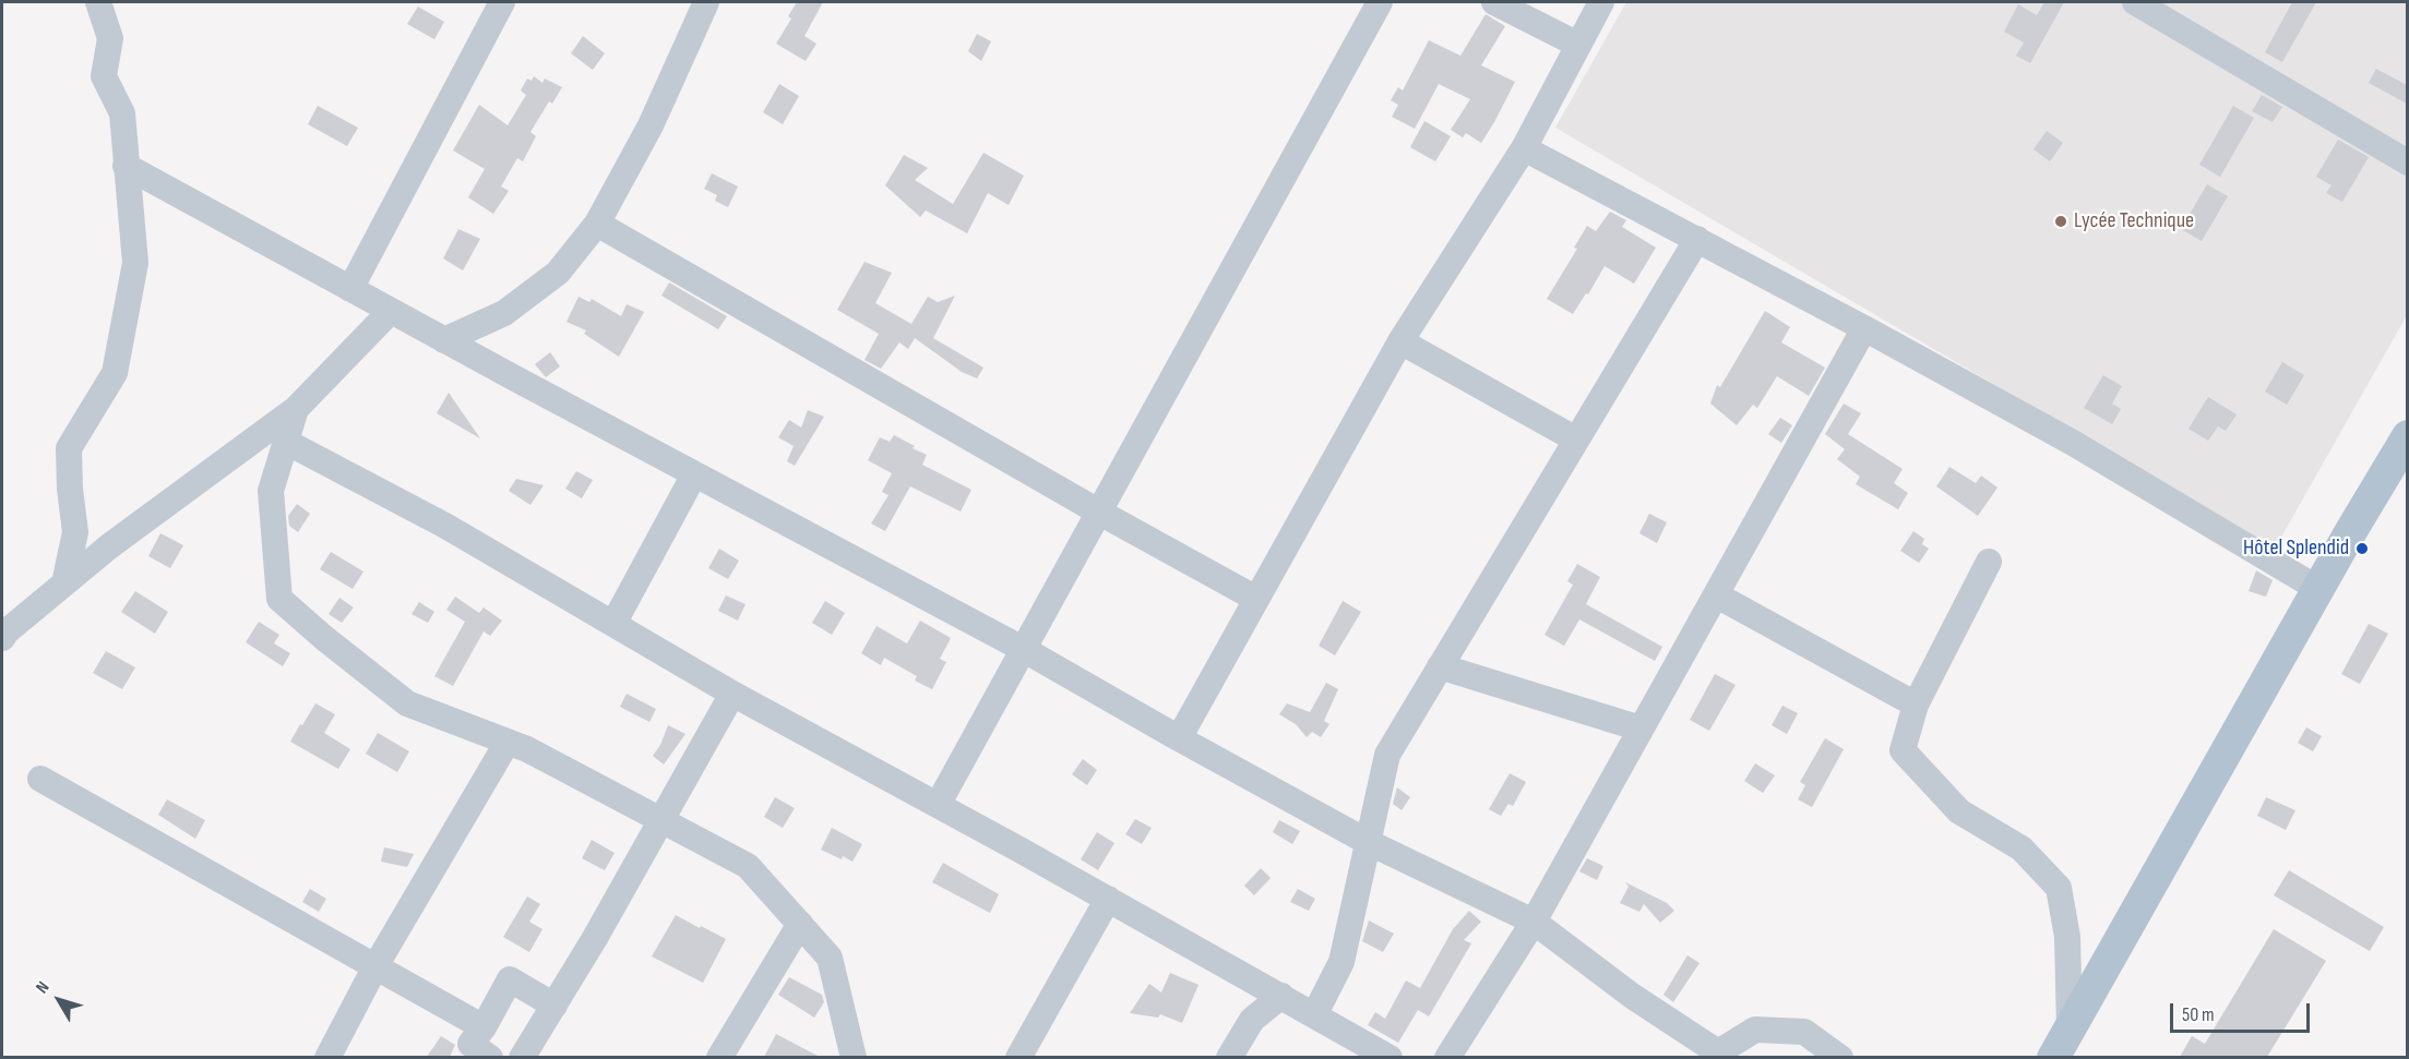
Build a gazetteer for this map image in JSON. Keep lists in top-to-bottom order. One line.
{"places":["Lycée Technique","Hôtel Splendid"],"scale_bar":"50 m","north":"top left"}
